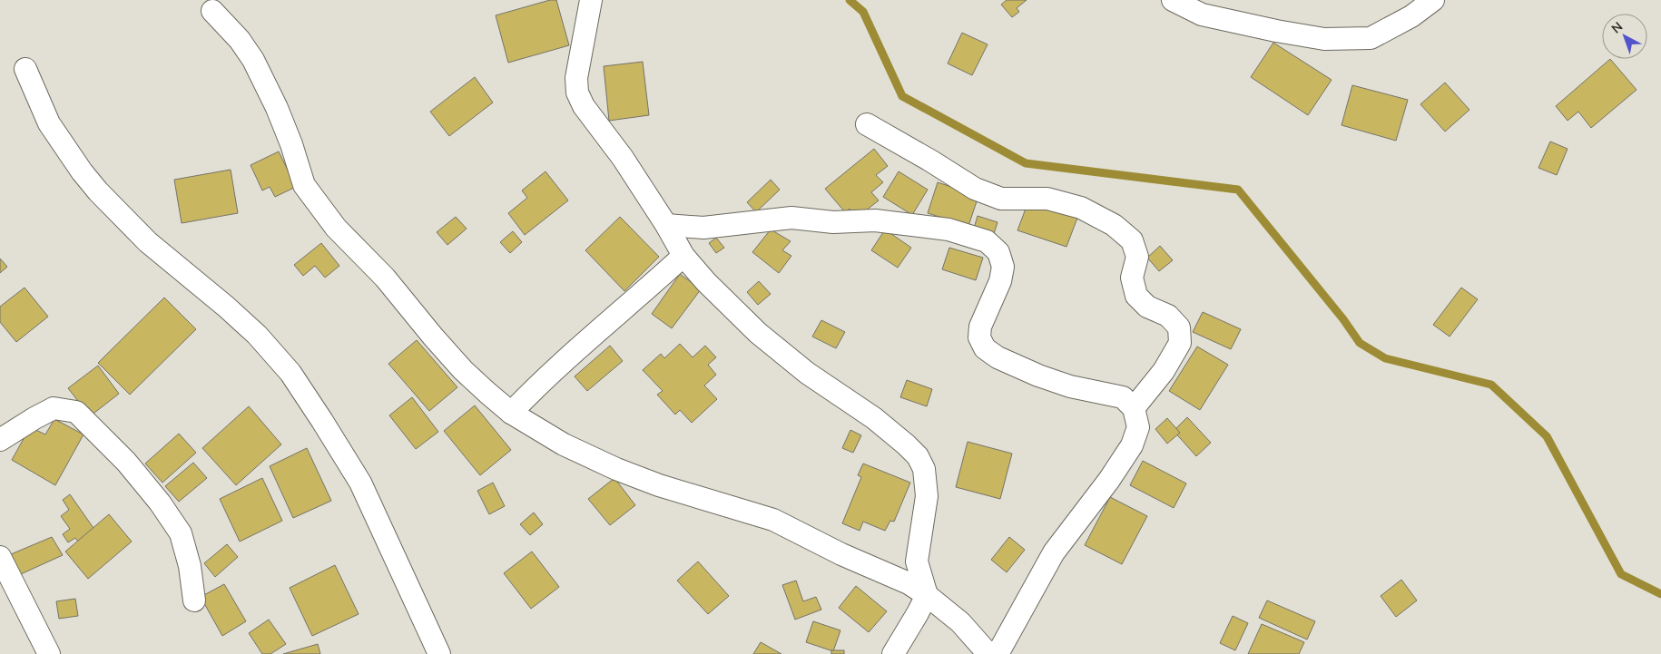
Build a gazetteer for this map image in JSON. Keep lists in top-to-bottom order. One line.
{"north":"top left"}
